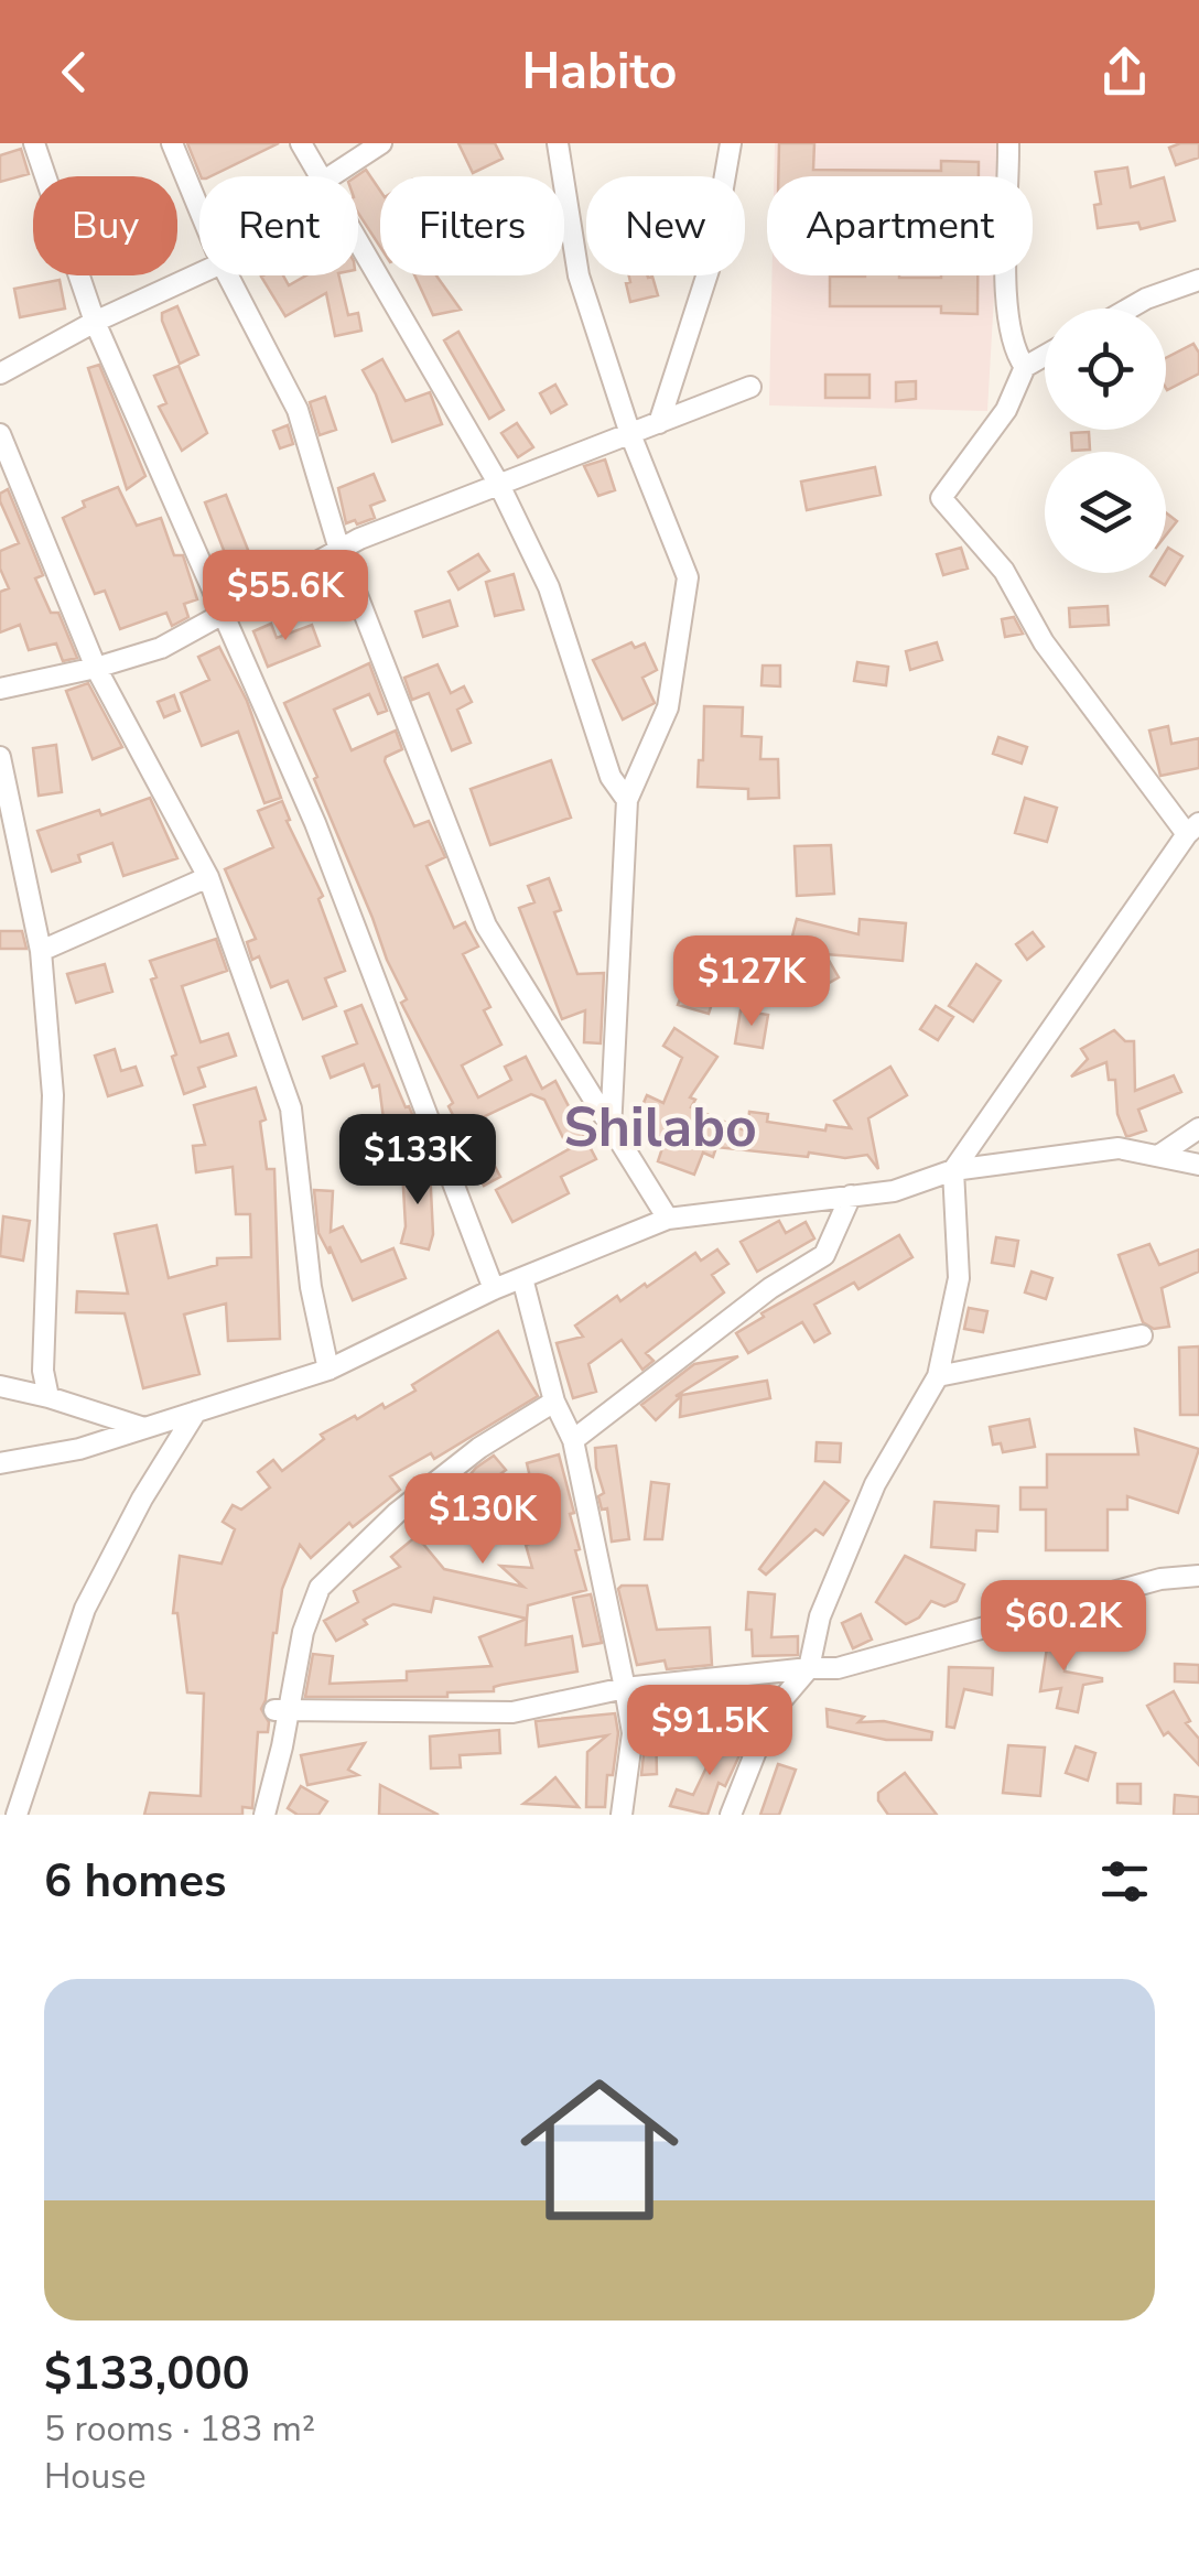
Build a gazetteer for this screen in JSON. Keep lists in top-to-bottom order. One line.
{"districts":["Shilabo"],"page":{"header":"Habito","chip":["Buy","Rent","Filters","New","Apartment"],"price":["$55.6K","$127K","$133K","$130K","$60.2K","$91.5K"],"heading":"6 homes","list":[{"name":"$133,000","note":"5 rooms · 183 m² · House"}]}}
